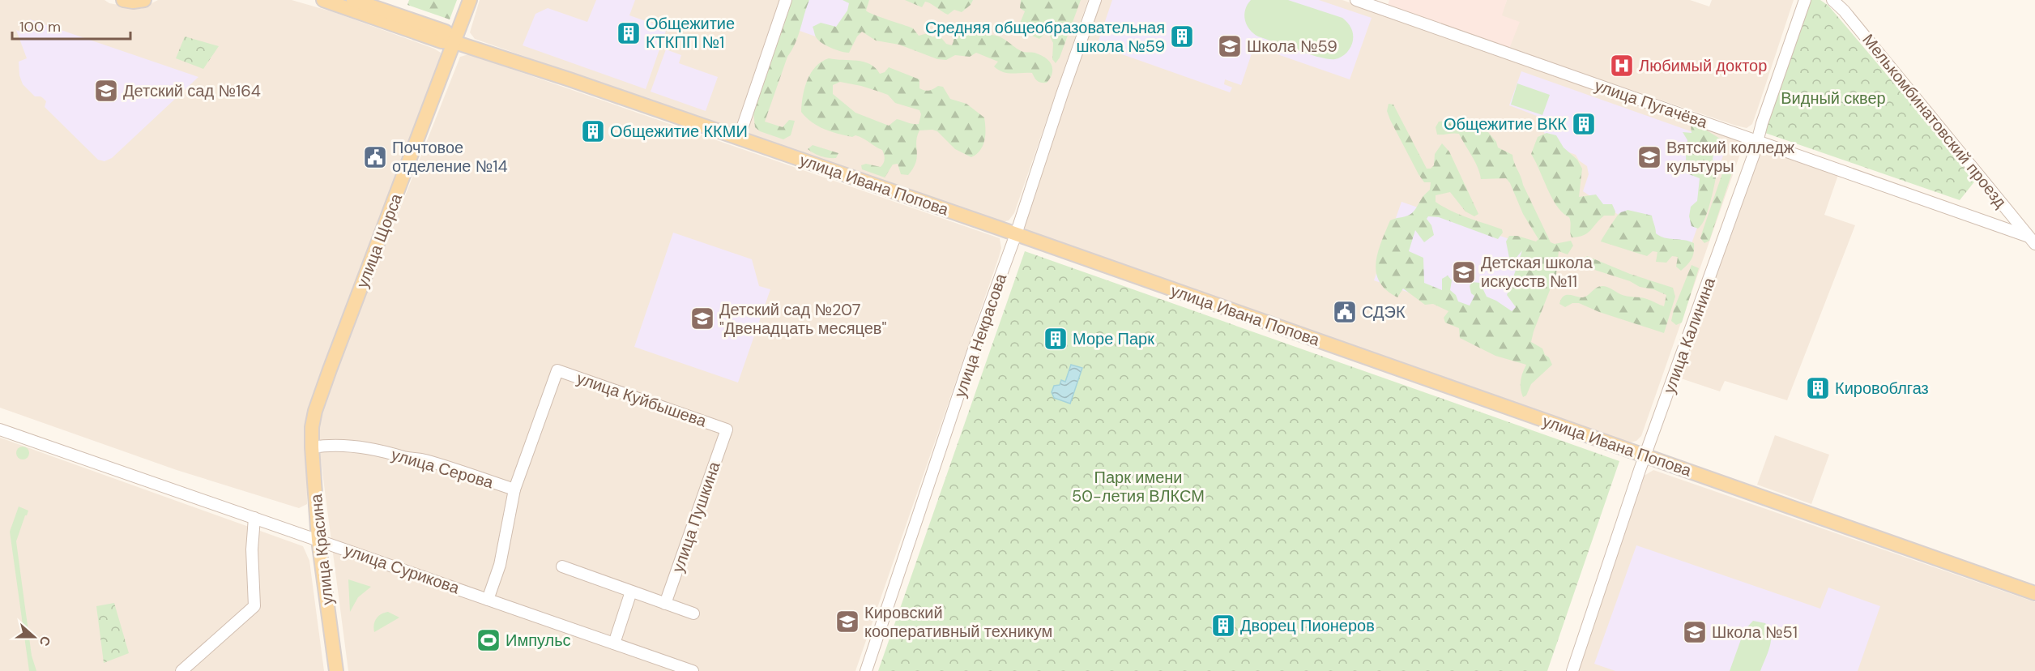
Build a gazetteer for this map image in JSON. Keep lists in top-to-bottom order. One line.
{"streets":{"main road":["улица Ивана Попова","улица Щорса","улица Красина"],"street":["улица Пугачёва","Мелькомбинатовский проезд","улица Некрасова","улица Калинина","улица Куйбышева","улица Серова","улица Пушкина","улица Сурикова"]},"crossings":[["улица Пугачёва","Мелькомбинатовский проезд"],["улица Пугачёва","улица Калинина"],["улица Ивана Попова","улица Щорса"],["улица Ивана Попова","улица Некрасова"],["улица Ивана Попова","улица Калинина"],["улица Щорса","улица Красина"],["улица Куйбышева","улица Серова"],["улица Куйбышева","улица Пушкина"],["улица Серова","улица Красина"],["улица Красина","улица Сурикова"]],"parks":["Видный сквер","Парк имени 50-летия ВЛКСМ"],"places":{"building":["Общежитие КТКПП №1","Средняя общеобразовательная школа №59","Общежитие ВКК","Общежитие ККМИ","Море Парк","Кировоблгаз","Дворец Пионеров"],"school or university":["Школа №59","Детский сад №164","Вятский колледж культуры","Детская школа искусств №11","Детский сад №207 \"Двенадцать месяцев\"","Кировский кооперативный техникум","Школа №51"],"hospital":["Любимый доктор"],"public building":["Почтовое отделение №14","СДЭК"],"sports":["Импульс"]},"scale_bar":"100 m","north":"right"}
